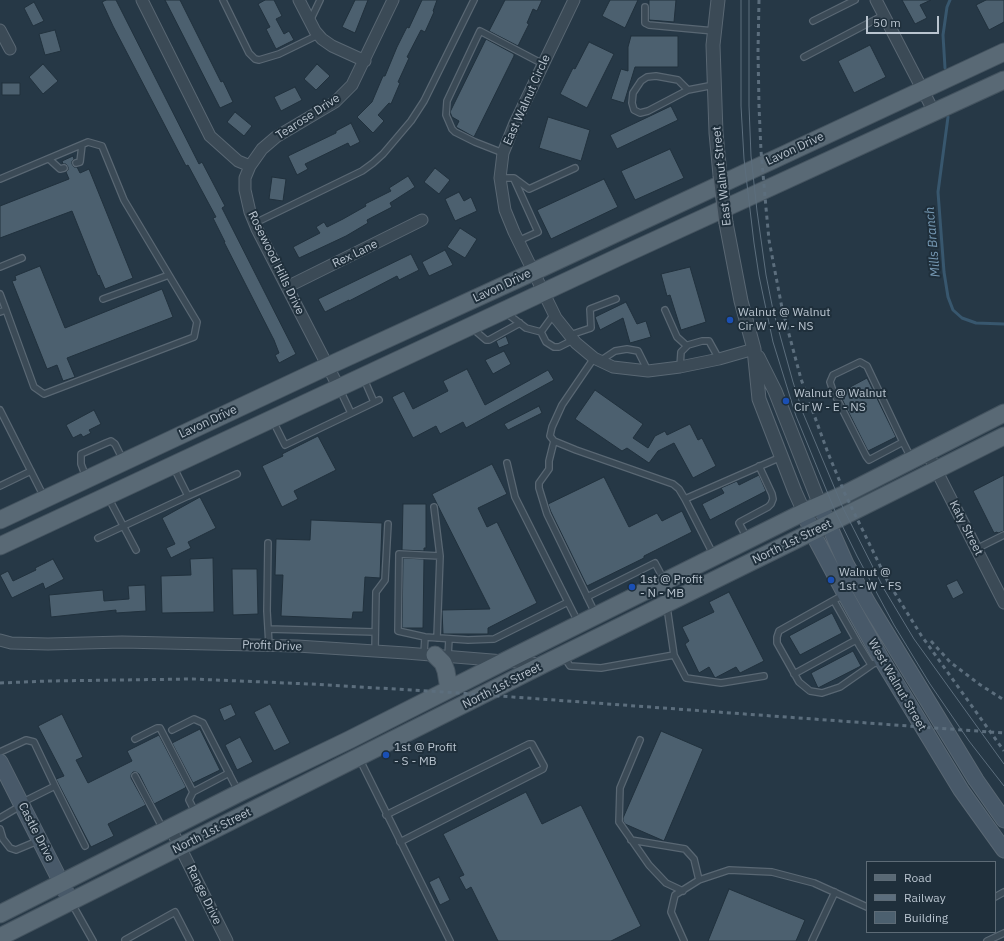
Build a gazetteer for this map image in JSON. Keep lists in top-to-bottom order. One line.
{"streets":{"main road":["Lavon Drive","North 1st Street","West Walnut Street","Castle Drive"],"street":["East Walnut Circle","Tearose Drive","East Walnut Street","Rex Lane","Rosewood Hills Drive","Katy Street","Profit Drive","Range Drive"]},"crossings":[["East Walnut Circle","Lavon Drive"],["Tearose Drive","Rosewood Hills Drive"],["Lavon Drive","Rosewood Hills Drive"],["East Walnut Street","North 1st Street"],["East Walnut Street","West Walnut Street"],["Rex Lane","Rosewood Hills Drive"],["Katy Street","North 1st Street"],["North 1st Street","Profit Drive"],["North 1st Street","West Walnut Street"],["North 1st Street","Castle Drive"],["North 1st Street","Range Drive"]],"water":["Mills Branch"],"places":["Walnut @ Walnut Cir W - W - NS","Walnut @ Walnut Cir W - E - NS","Walnut @ 1st - W - FS","1st @ Profit - N - MB","1st @ Profit - S - MB"],"legend":["Road","Railway","Building"],"scale_bar":"50 m"}
